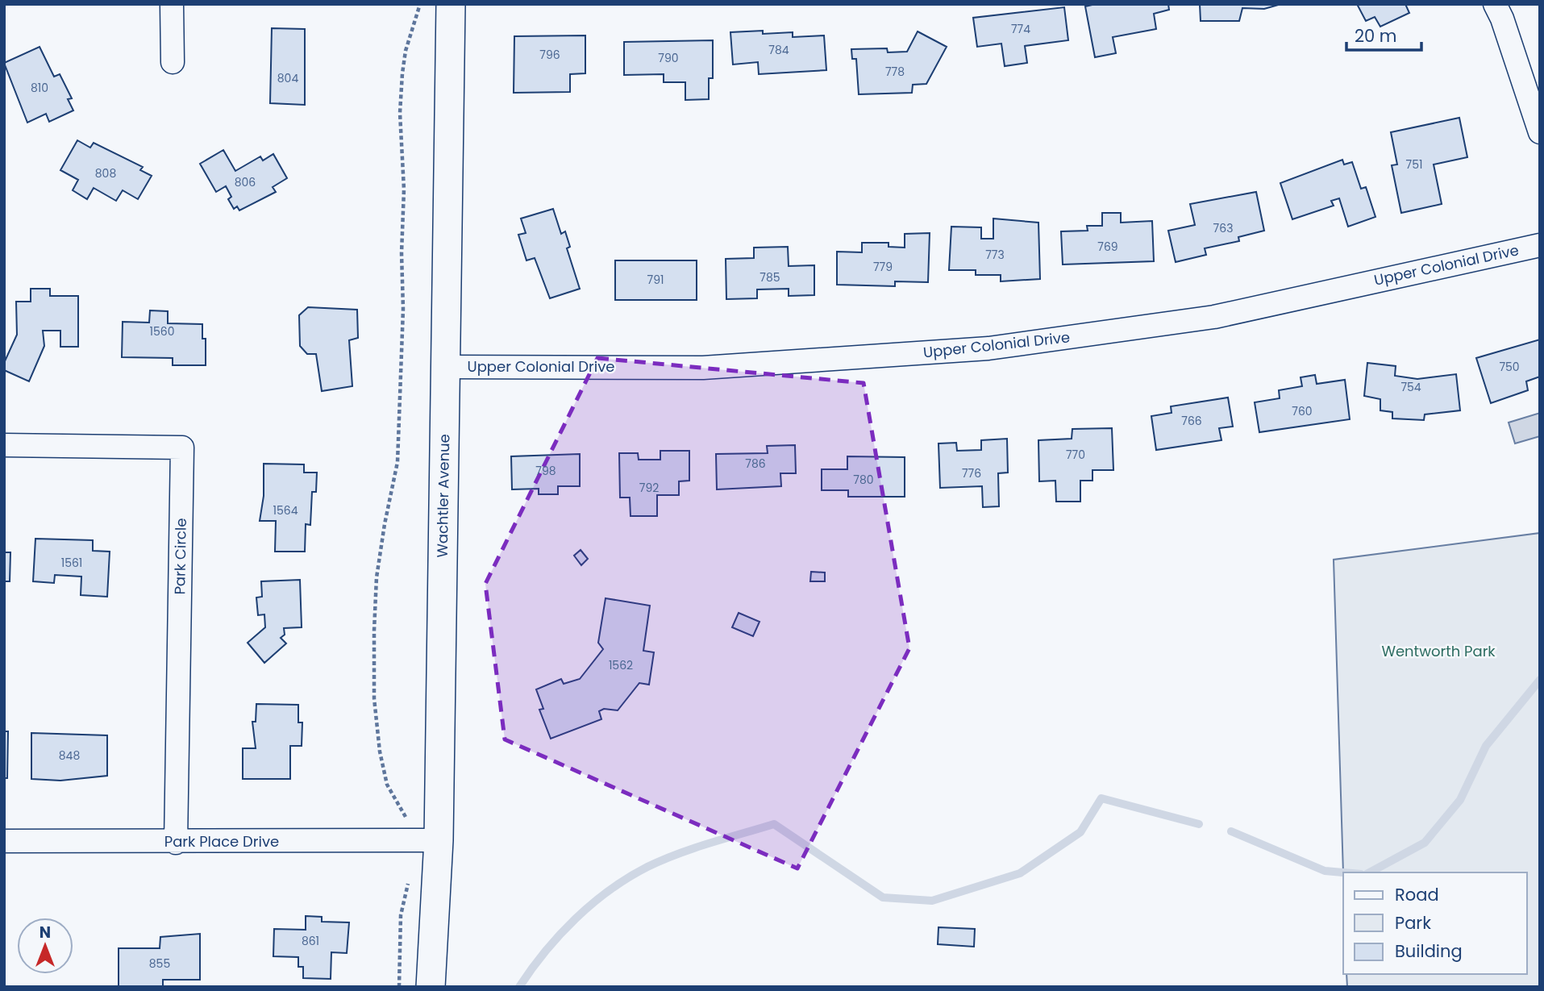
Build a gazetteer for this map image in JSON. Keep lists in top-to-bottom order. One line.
{"streets":{"street":["Upper Colonial Drive","Wachtler Avenue","Park Circle","Park Place Drive"]},"crossings":[["Upper Colonial Drive","Wachtler Avenue"],["Wachtler Avenue","Park Place Drive"],["Park Circle","Park Place Drive"]],"parks":["Wentworth Park"],"house_numbers":["774","784","796","790","778","804","810","751","808","806","763","769","773","779","785","791","1560","750","754","760","766","770","786","798","776","780","792","1564","1561","1562","848","861","855"],"legend":["Road","Park","Building"],"scale_bar":"20 m","north":"top"}
